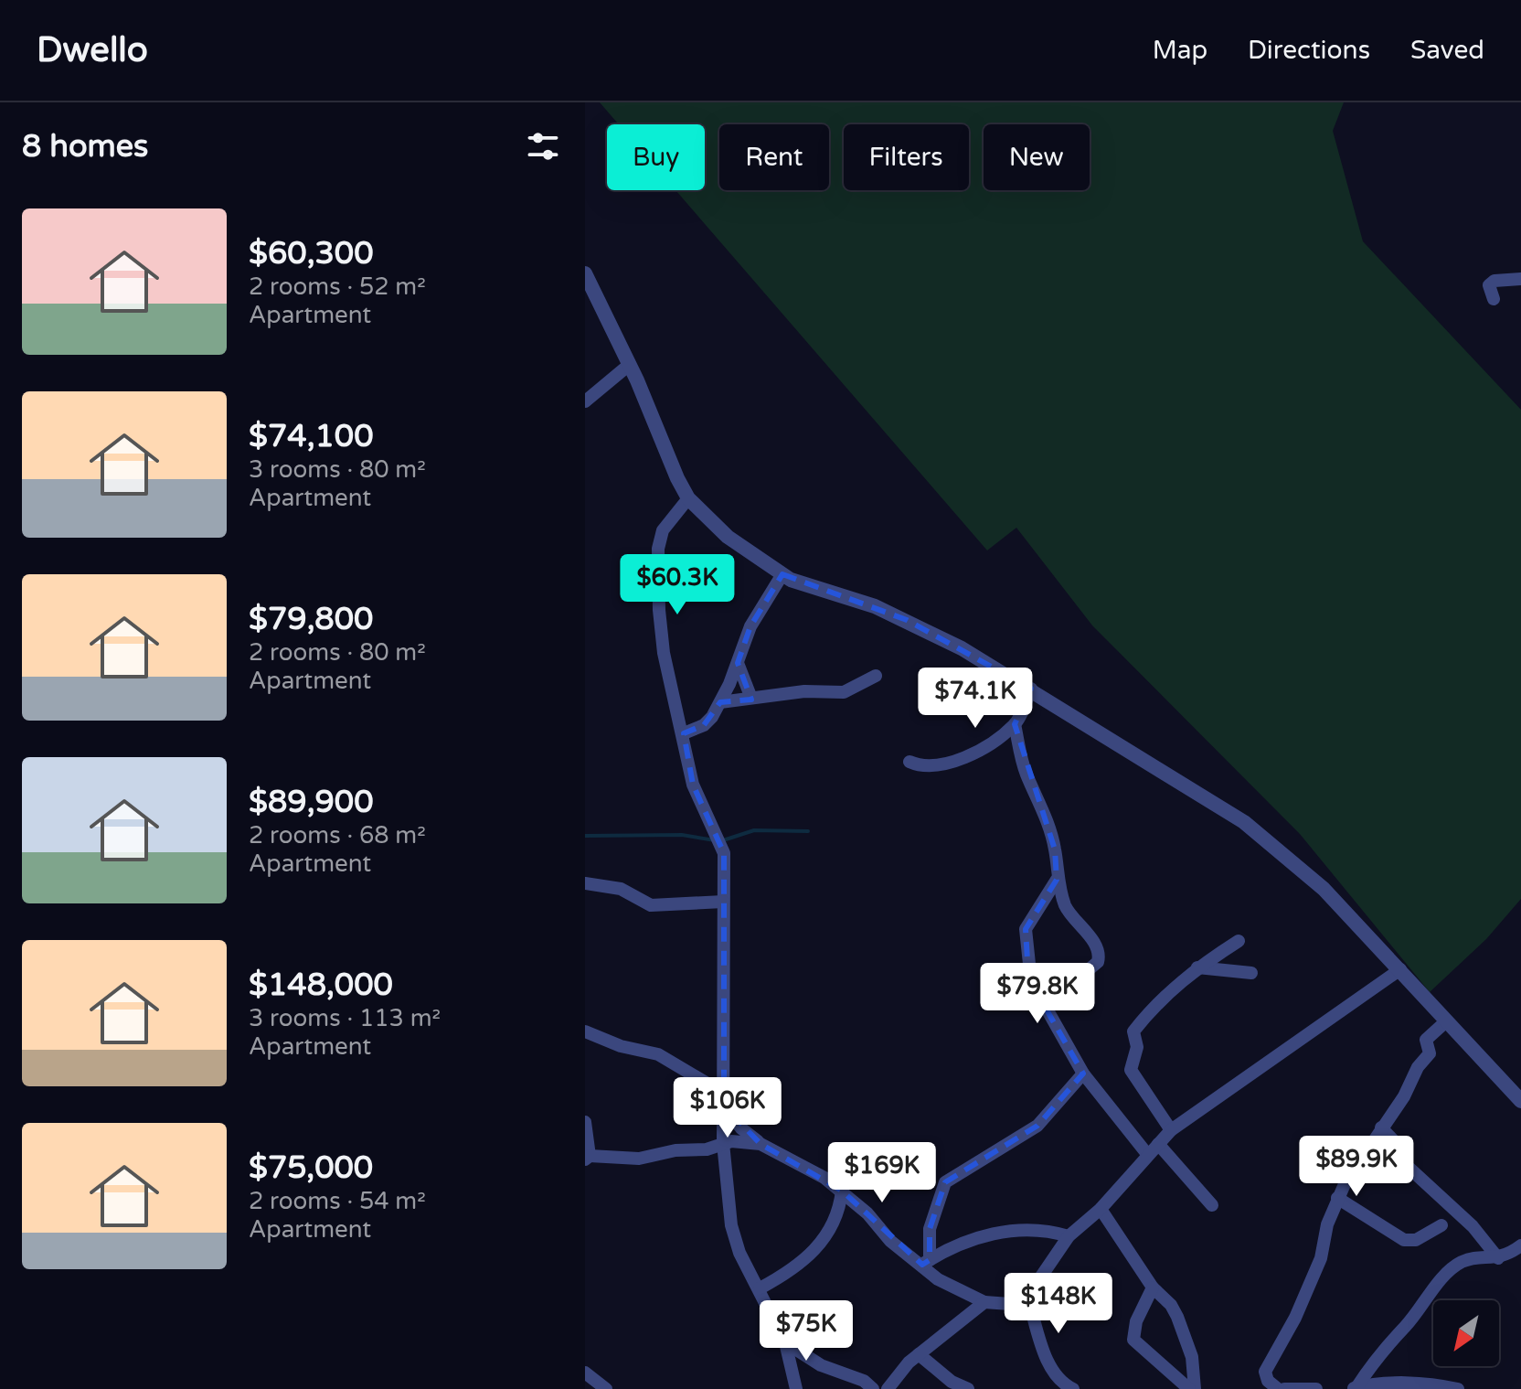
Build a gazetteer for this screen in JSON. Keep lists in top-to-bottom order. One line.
{"north":"bottom left","page":{"header":"Dwello","nav":["Map","Directions","Saved"],"heading":"8 homes","chip":["Buy","Rent","Filters","New"],"list":[{"name":"$60,300","note":"2 rooms · 52 m² · Apartment"},{"name":"$74,100","note":"3 rooms · 80 m² · Apartment"},{"name":"$79,800","note":"2 rooms · 80 m² · Apartment"},{"name":"$89,900","note":"2 rooms · 68 m² · Apartment"},{"name":"$148,000","note":"3 rooms · 113 m² · Apartment"},{"name":"$75,000","note":"2 rooms · 54 m² · Apartment"}],"price":["$60.3K","$74.1K","$79.8K","$106K","$89.9K","$169K","$148K","$75K"]}}
